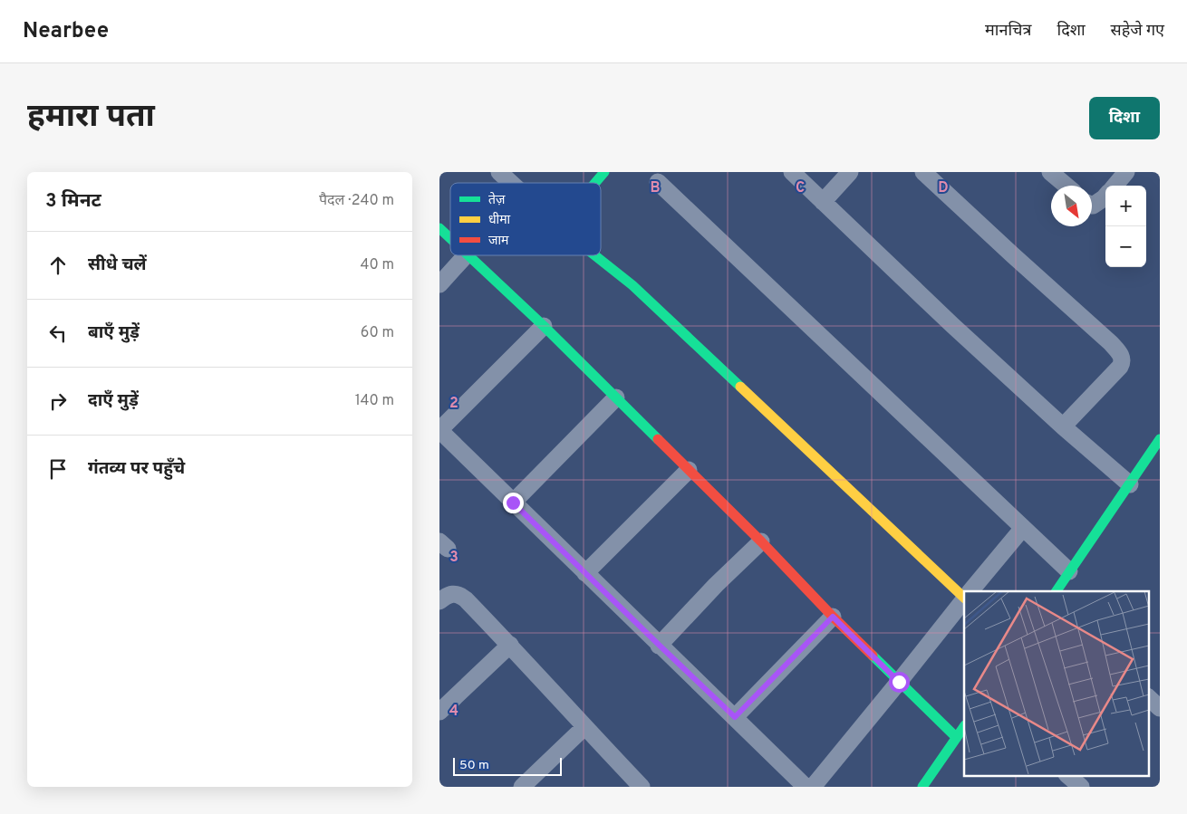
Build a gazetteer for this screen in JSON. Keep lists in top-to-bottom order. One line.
{"legend":["तेज़","धीमा","जाम"],"scale_bar":"50 m","north":"bottom right","page":{"header":"Nearbee","nav":["मानचित्र","दिशा","सहेजे गए"],"buttons":"दिशा","title":"हमारा पता","heading":["3 मिनट","पैदल · 240 m"],"map_buttons":["+","−"],"list":[["सीधे चलें","40 m"],["बाएँ मुड़ें","60 m"],["दाएँ मुड़ें","140 m"],"गंतव्य पर पहुँचे"],"scale":"50 m"},"grid":{"columns":["B","C","D"],"rows":["2","3","4"]}}
